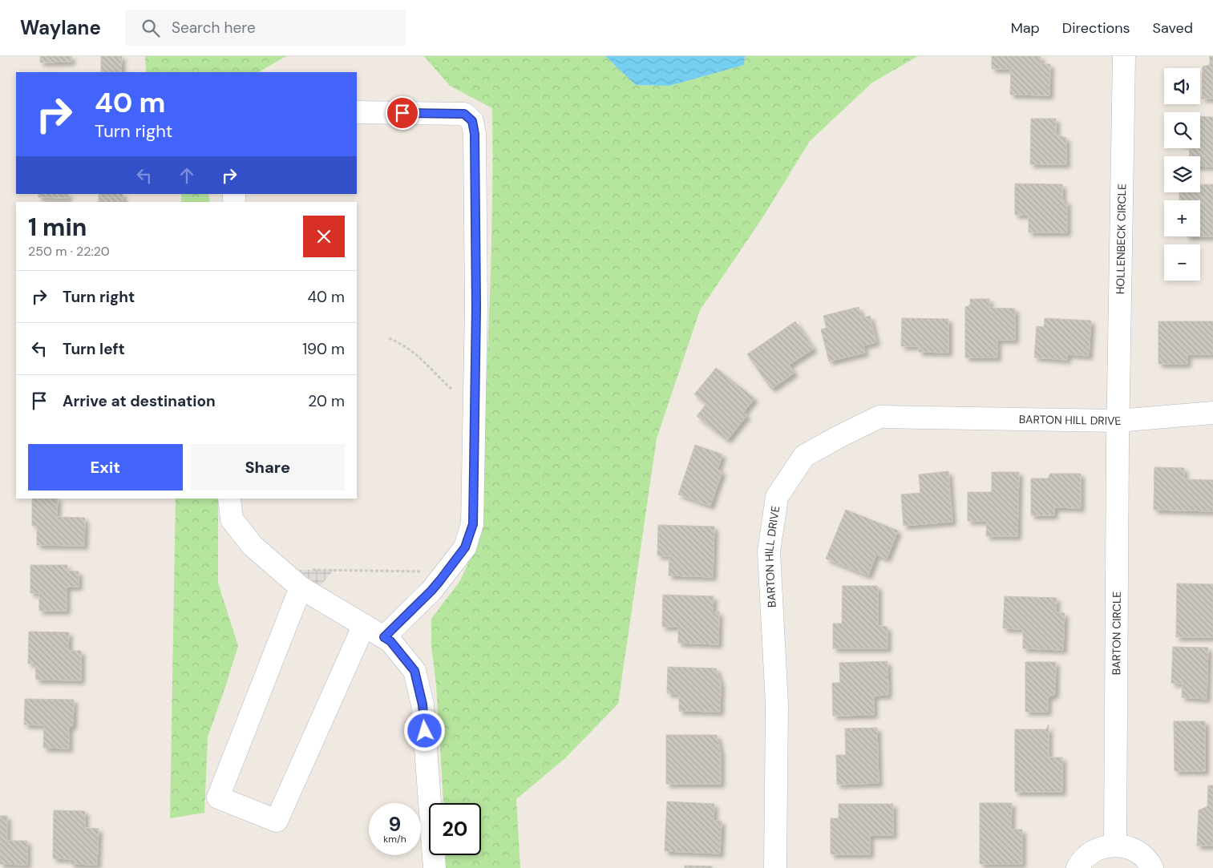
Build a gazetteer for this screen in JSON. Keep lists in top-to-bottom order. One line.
{"streets":{"street":["HOLLENBECK CIRCLE","BARTON HILL DRIVE","BARTON CIRCLE"]},"crossings":[["HOLLENBECK CIRCLE","BARTON HILL DRIVE"],["HOLLENBECK CIRCLE","BARTON CIRCLE"],["BARTON HILL DRIVE","BARTON CIRCLE"]],"page":{"header":"Waylane","search":"Search here","nav":["Map","Directions","Saved"],"map_buttons":["+","−"],"turn":["40 m","Turn right"],"heading":["1 min","250 m · 22:20"],"list":[{"name":"Turn right","value":"40 m"},{"name":"Turn left","value":"190 m"},{"name":"Arrive at destination","value":"20 m"}],"buttons":["Exit","Share"],"speed":"9 km/h","limit":"20"}}
